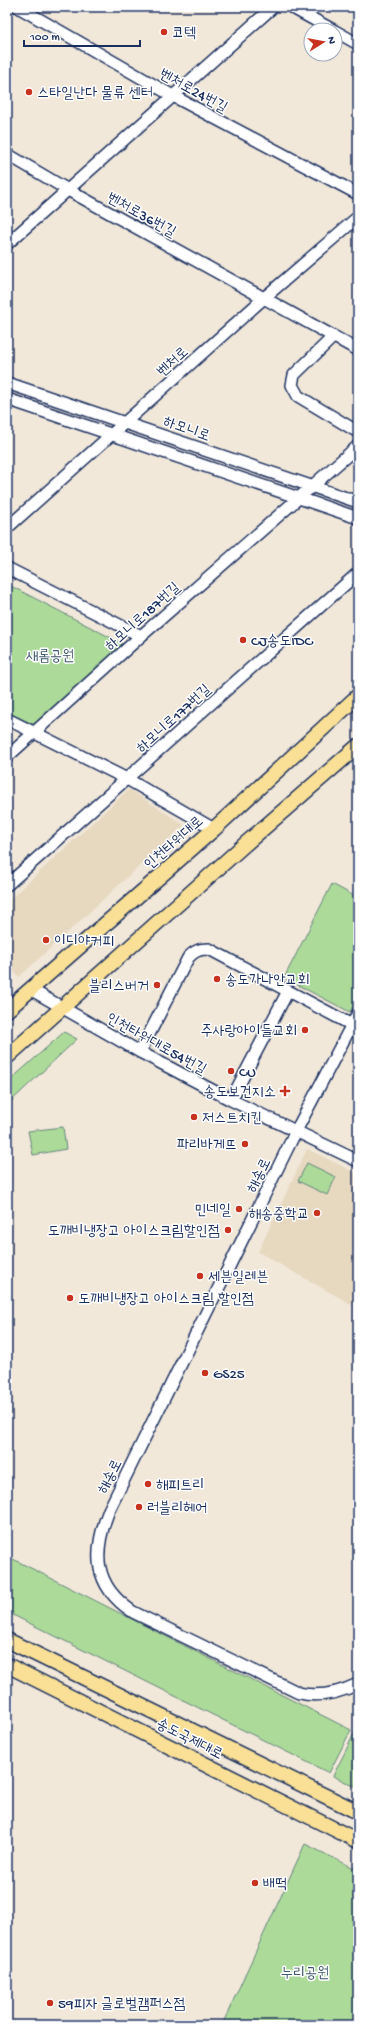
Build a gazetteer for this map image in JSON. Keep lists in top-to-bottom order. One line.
{"streets":{"main road":["인천타워대로","송도국제대로"],"street":["벤처로24번길","벤처로36번길","벤처로","하모니로","하모니로187번길","하모니로177번길","인천타워대로54번길","해송로"]},"crossings":[["벤처로36번길","벤처로"],["벤처로","하모니로"],["하모니로","하모니로187번길"],["인천타워대로","인천타워대로54번길"],["인천타워대로54번길","해송로"]],"parks":["새롬공원","누리공원"],"places":{"other":["코텍","스타일난다 물류 센터","CJ송도IDC","이디야커피","송도가나안교회","블리스버거","주사랑아이들교회","CU","저스트치킨","파리바게뜨","민네일","해송중학교","도깨비냉장고 아이스크림할인점","세븐일레븐","도깨비냉장고 아이스크림 할인점","GS25","해피트리","러블리헤어","배떡","59피자 글로벌캠퍼스점"],"health":["송도보건지소"]},"scale_bar":"100 m","north":"right"}
